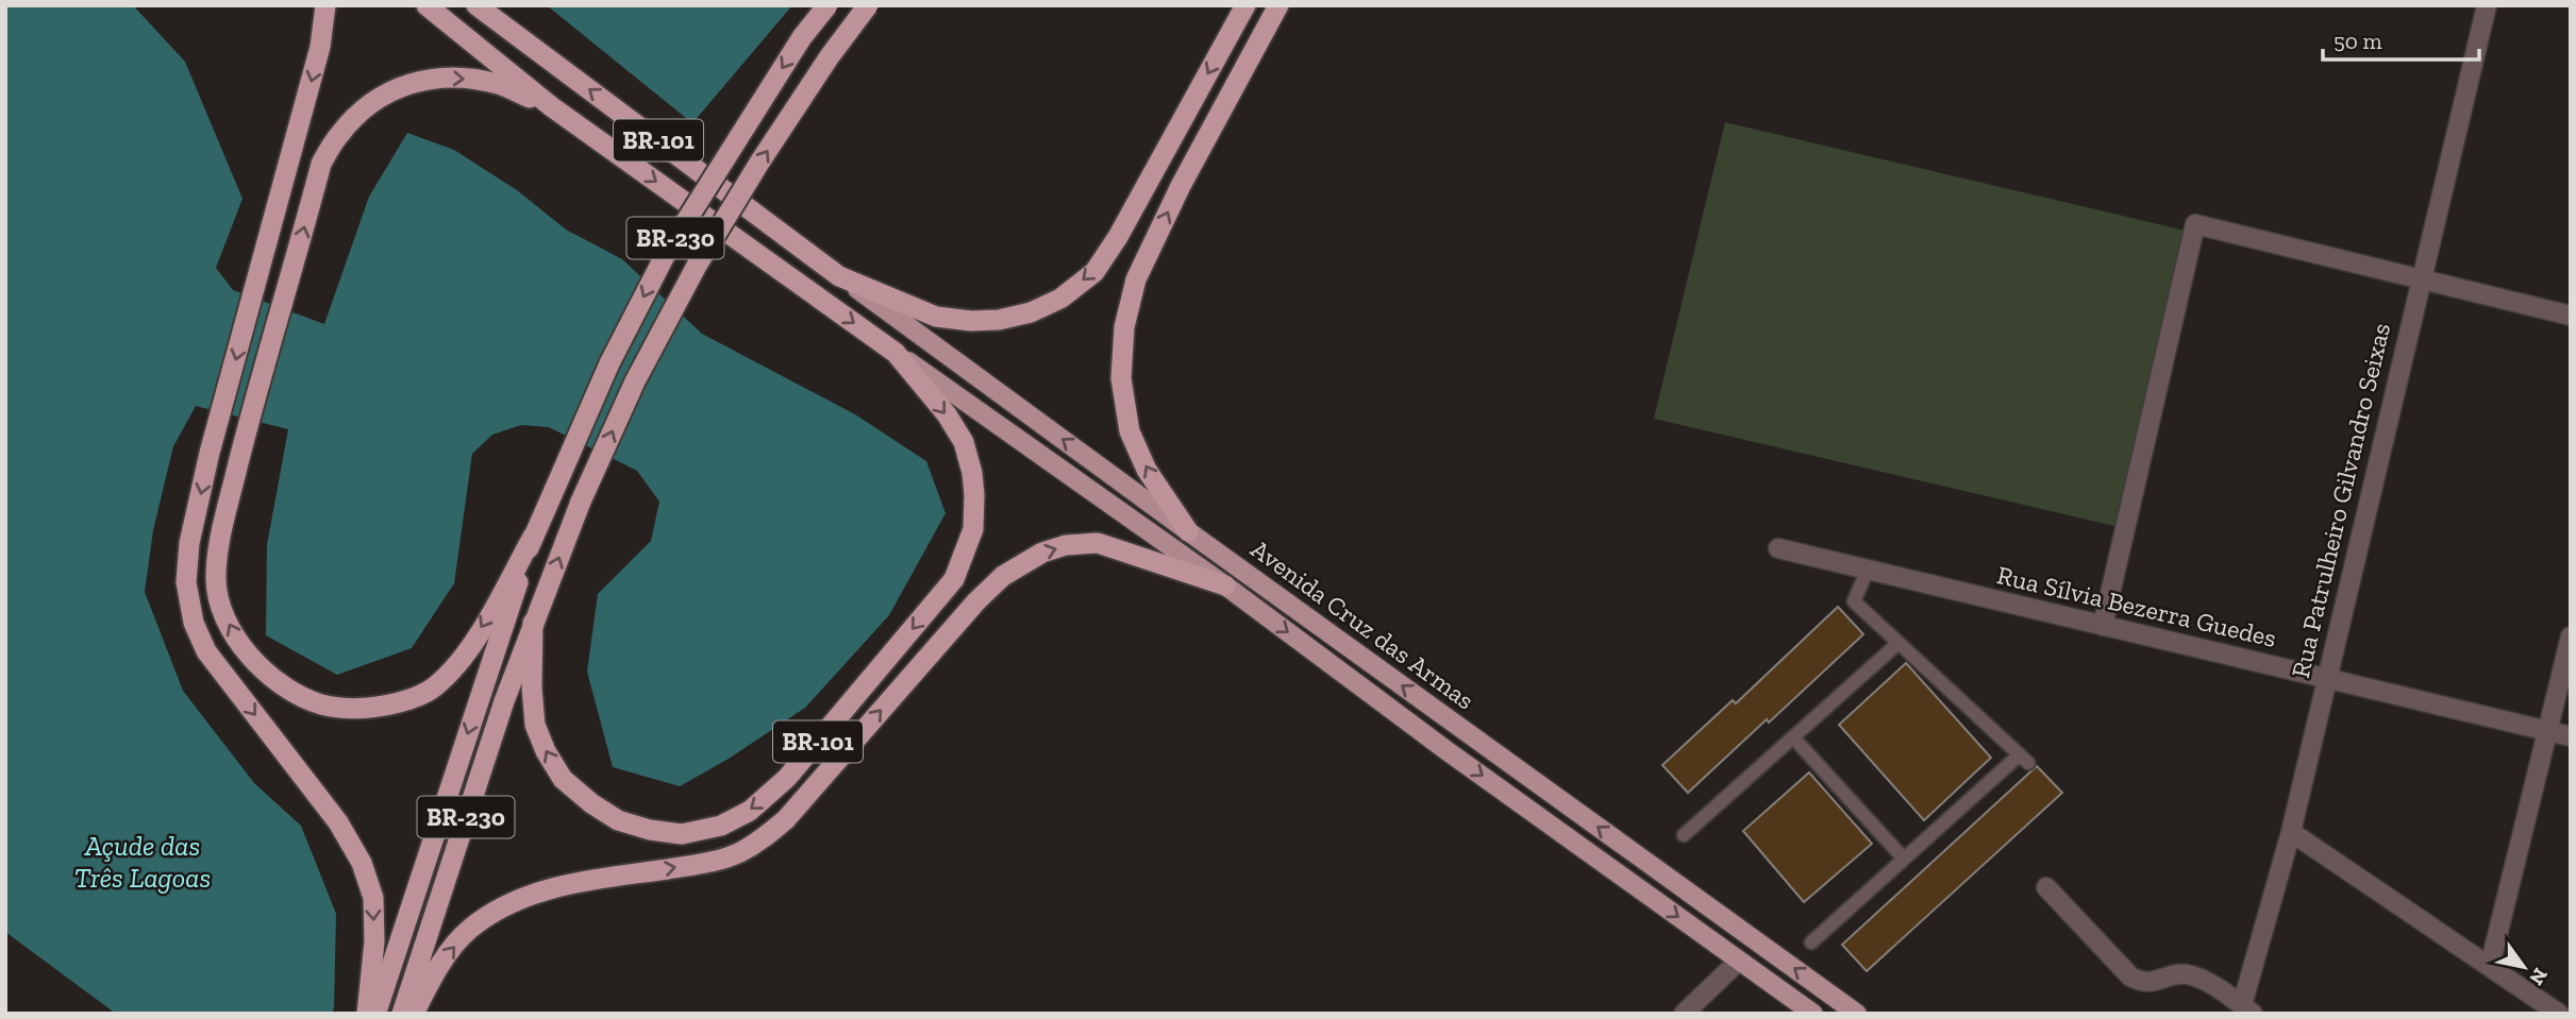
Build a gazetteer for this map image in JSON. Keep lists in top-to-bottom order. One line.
{"streets":{"highway":["BR-101","BR-230"],"main road":["Avenida Cruz das Armas"],"street":["Rua Patrulheiro Gilvandro Seixas","Rua Sílvia Bezerra Guedes"]},"crossings":[["BR-101","BR-230"],["BR-101","Avenida Cruz das Armas"],["Rua Patrulheiro Gilvandro Seixas","Rua Sílvia Bezerra Guedes"]],"water":["Açude das Três Lagoas"],"scale_bar":"50 m","north":"bottom right"}
